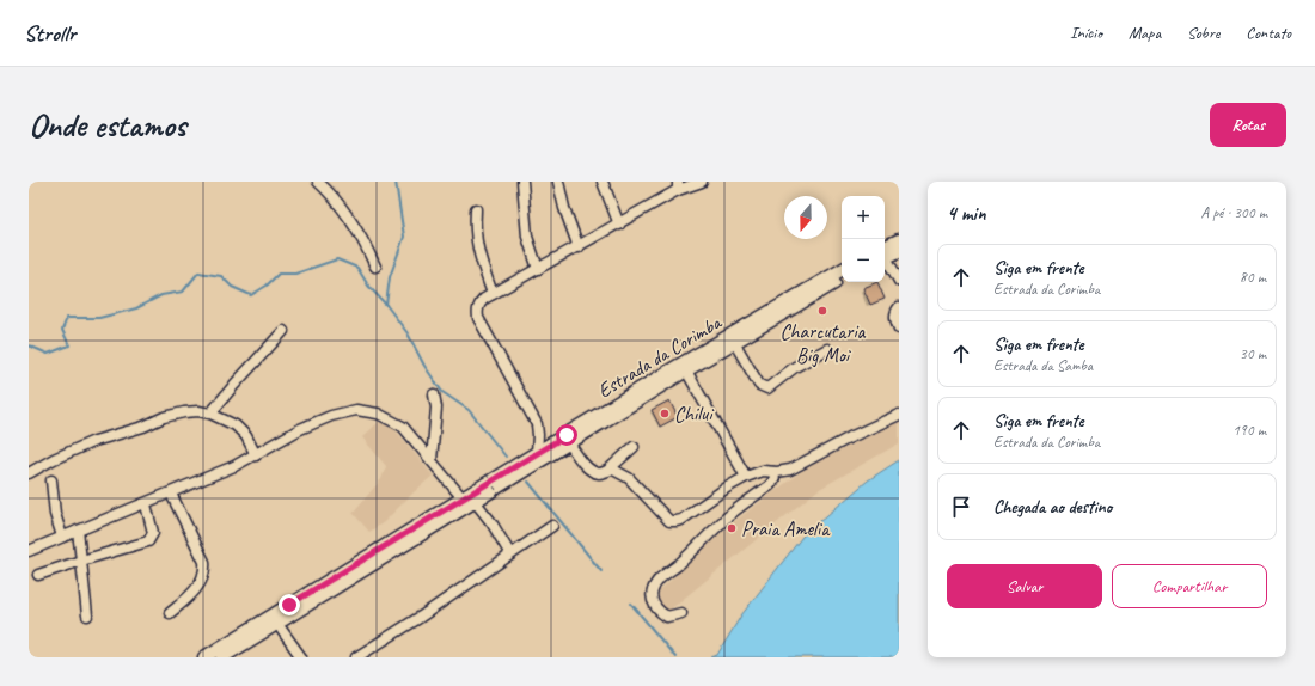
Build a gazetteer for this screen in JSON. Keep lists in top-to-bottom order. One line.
{"streets":{"main road":["Estrada da Corimba"]},"places":["Charcutaria Big Moi","Chilui","Praia Amelia"],"north":"bottom","page":{"header":"Strollr","nav":["Início","Mapa","Sobre","Contato"],"buttons":["Rotas",["Salvar","Compartilhar"]],"title":"Onde estamos","heading":["4 min","A pé · 300 m"],"map_buttons":["+","−"],"list":[["Siga em frente","Estrada da Corimba","80 m"],["Siga em frente","Estrada da Samba","30 m"],["Siga em frente","Estrada da Corimba","190 m"],"Chegada ao destino"]}}
